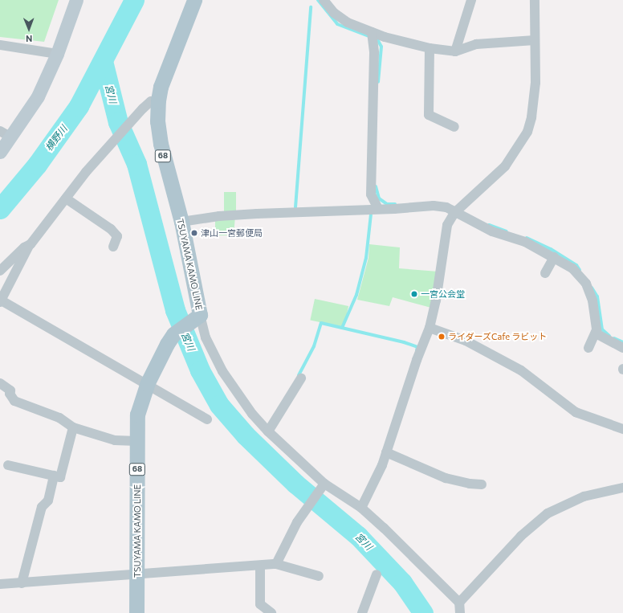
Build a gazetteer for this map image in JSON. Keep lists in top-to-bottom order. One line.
{"streets":{"main road":["68","TSUYAMA KAMO LINE"]},"water":["宮川","横野川"],"places":["津山一宮郵便局","一宮公会堂","ライダーズCafe ラビット"],"north":"bottom"}
